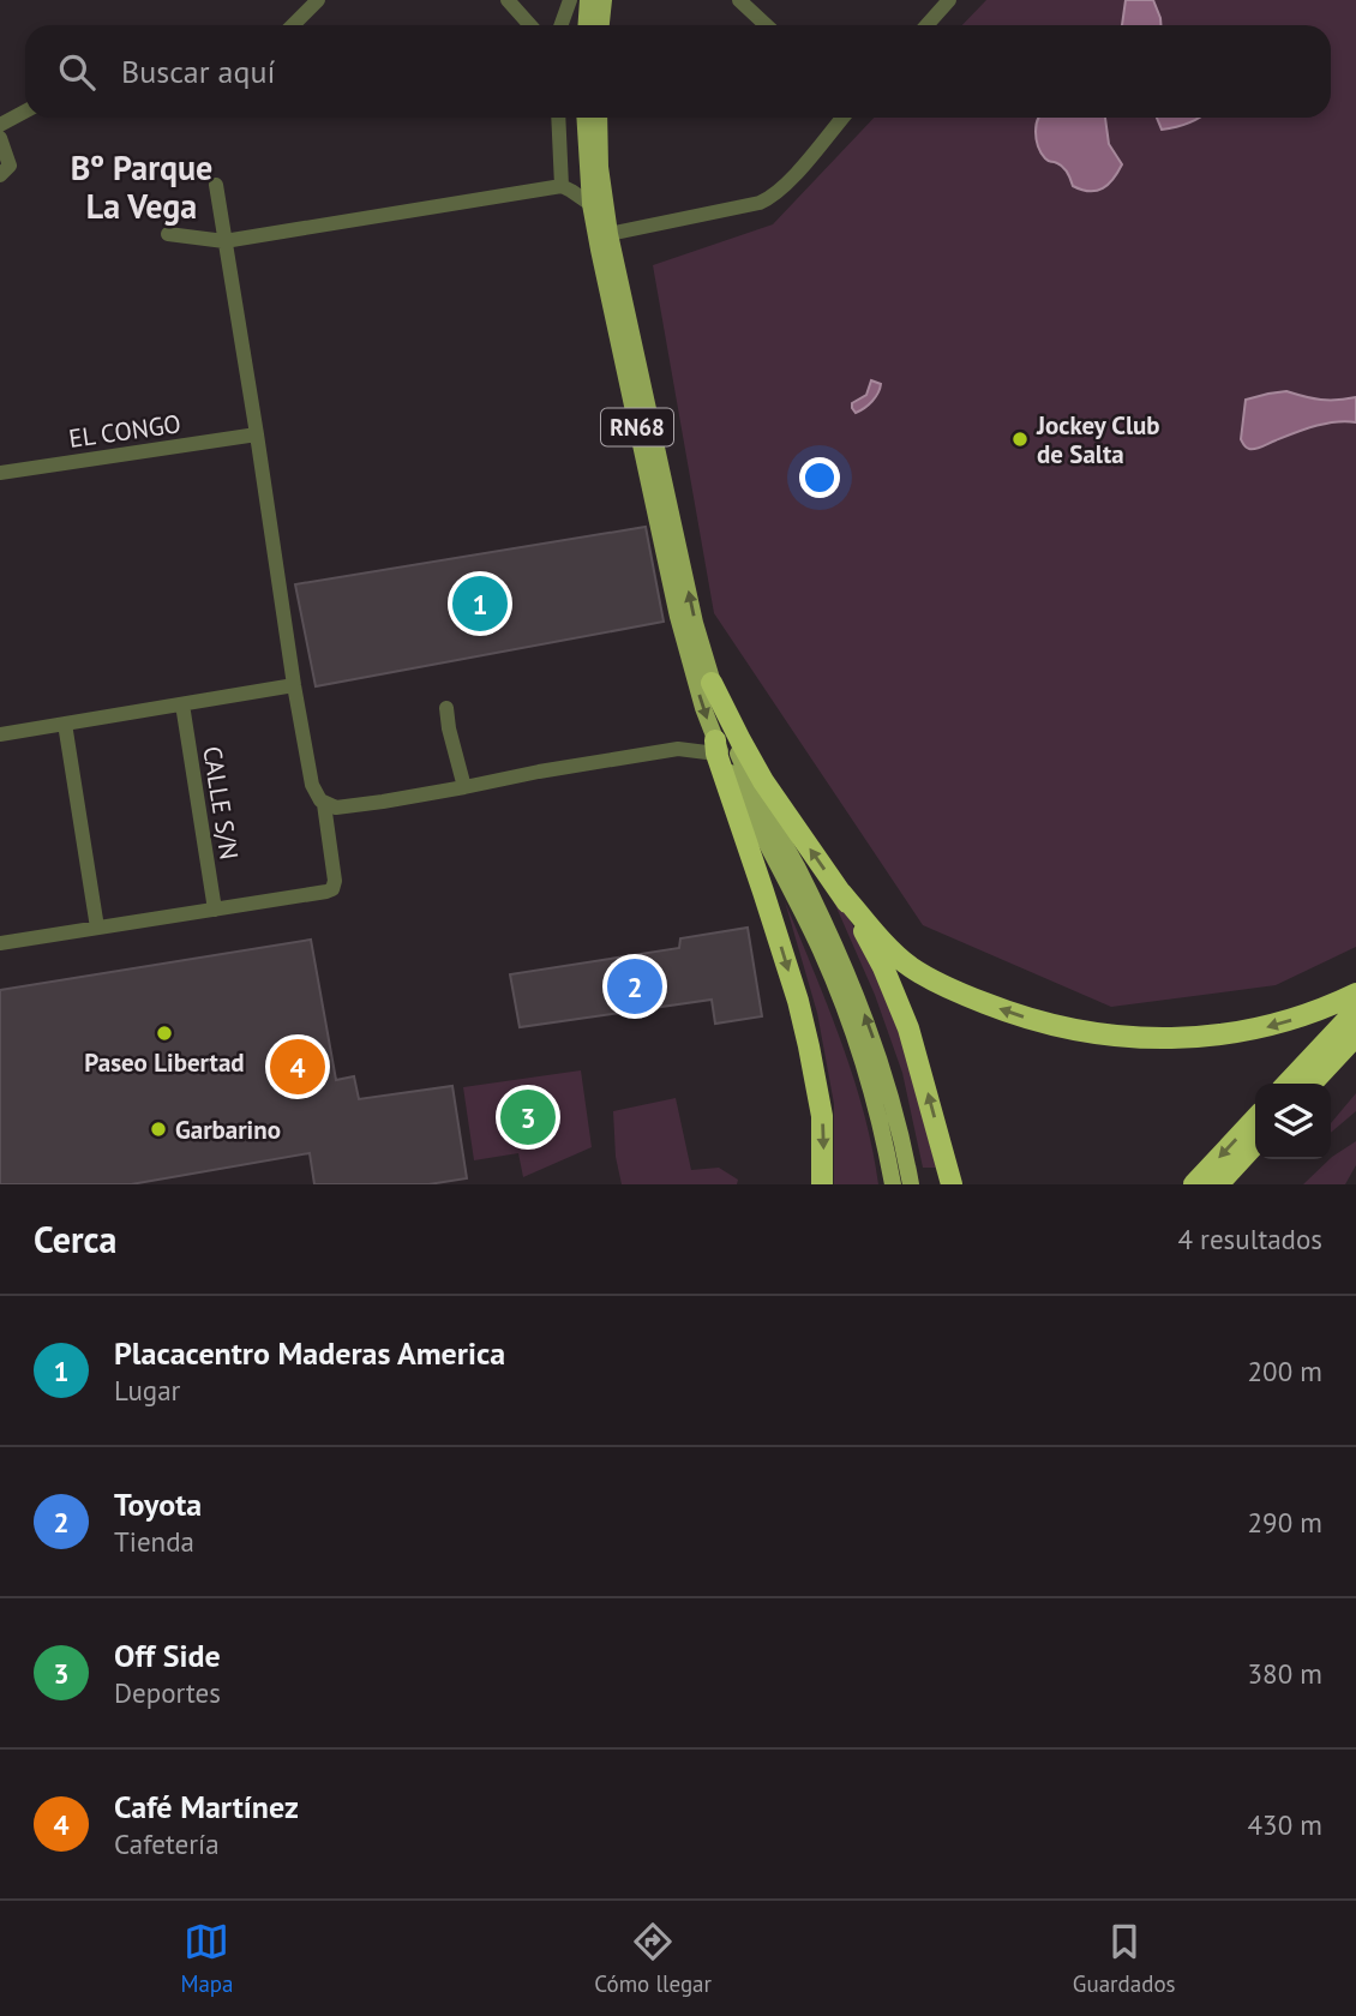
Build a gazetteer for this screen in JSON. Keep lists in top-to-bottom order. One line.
{"streets":{"highway":["RN68"],"street":["EL CONGO","CALLE S/N"]},"districts":["Bº Parque La Vega"],"places":["Jockey Club de Salta","Paseo Libertad","Garbarino"],"page":{"search":"Buscar aquí","pins":["1","2","4","3"],"heading":["Cerca","4 resultados"],"list":[{"mark":"1","name":"Placacentro Maderas America","note":"Lugar","value":"200 m"},{"mark":"2","name":"Toyota","note":"Tienda","value":"290 m"},{"mark":"3","name":"Off Side","note":"Deportes","value":"380 m"},{"mark":"4","name":"Café Martínez","note":"Cafetería","value":"430 m"}],"nav":["Mapa","Cómo llegar","Guardados"]}}
